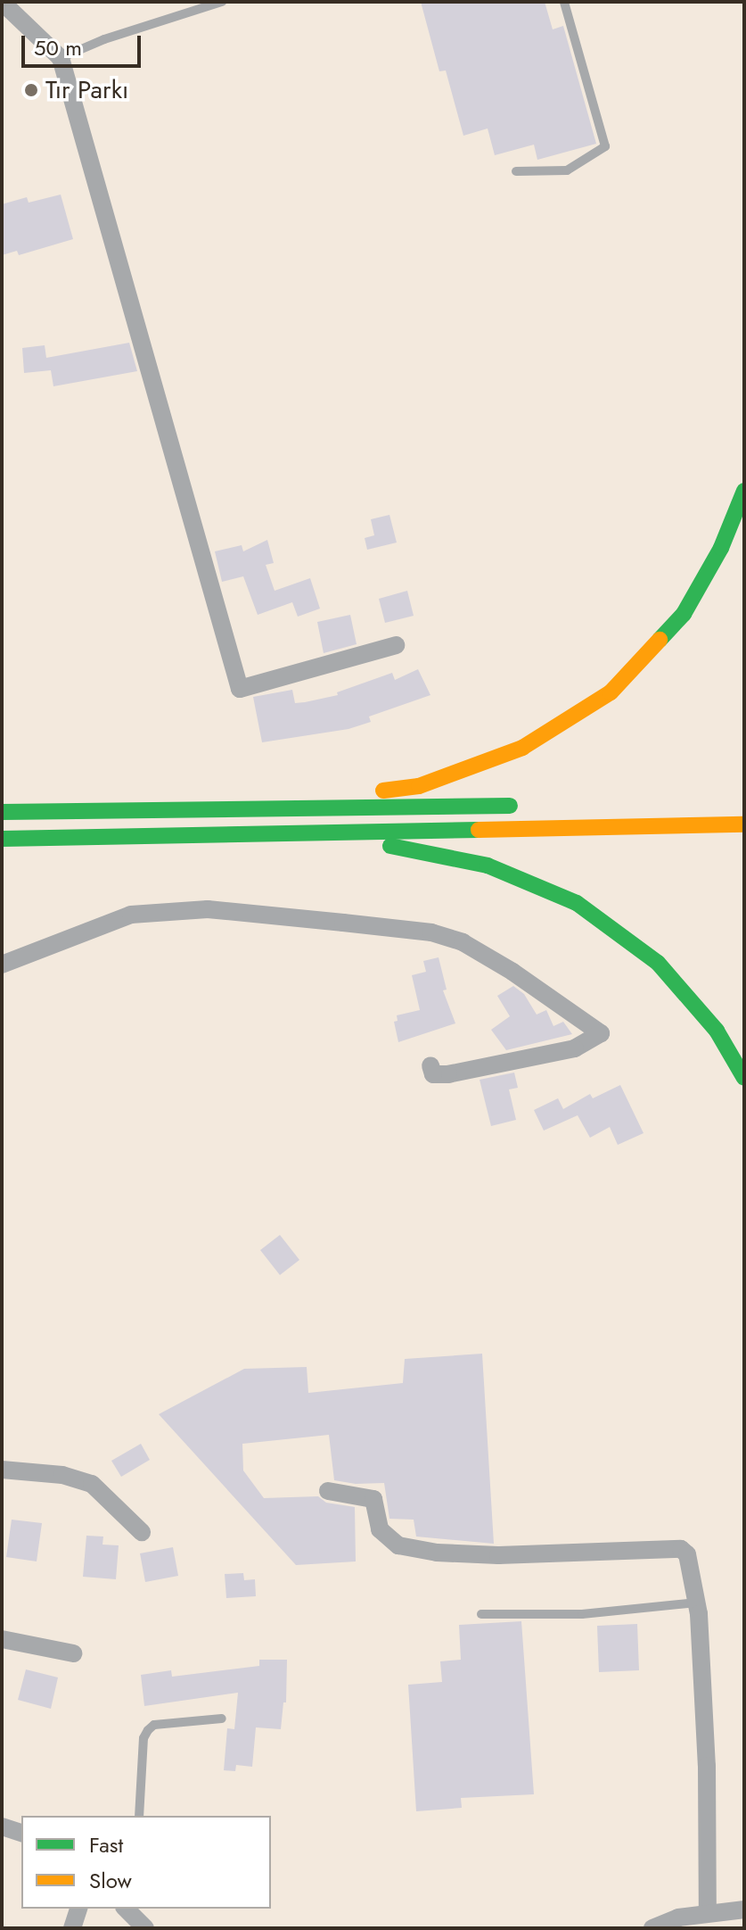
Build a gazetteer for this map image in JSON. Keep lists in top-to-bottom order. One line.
{"places":["Tır Parkı"],"legend":["Fast","Slow"],"scale_bar":"50 m"}
